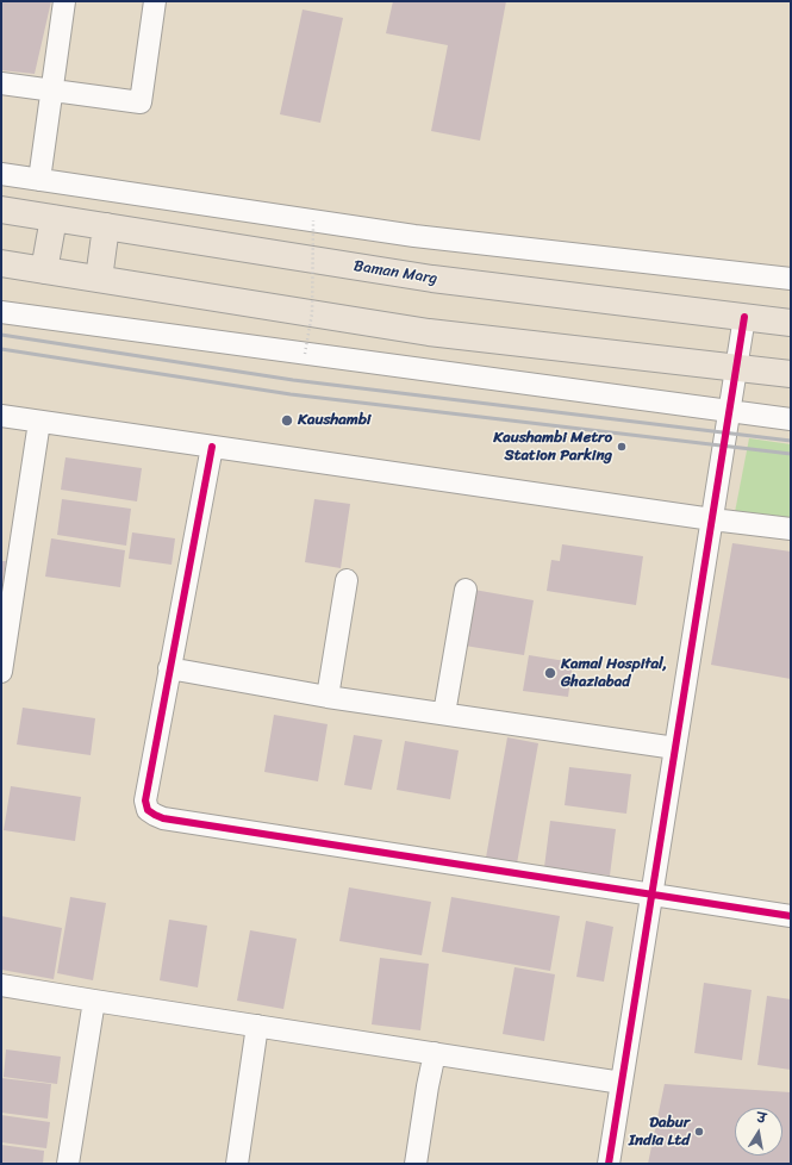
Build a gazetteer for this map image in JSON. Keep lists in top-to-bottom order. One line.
{"streets":{"main road":["Baman Marg"]},"places":["Kaushambi","Kaushambi Metro Station Parking","Kamal Hospital, Ghaziabad","Dabur India Ltd"],"north":"top"}
